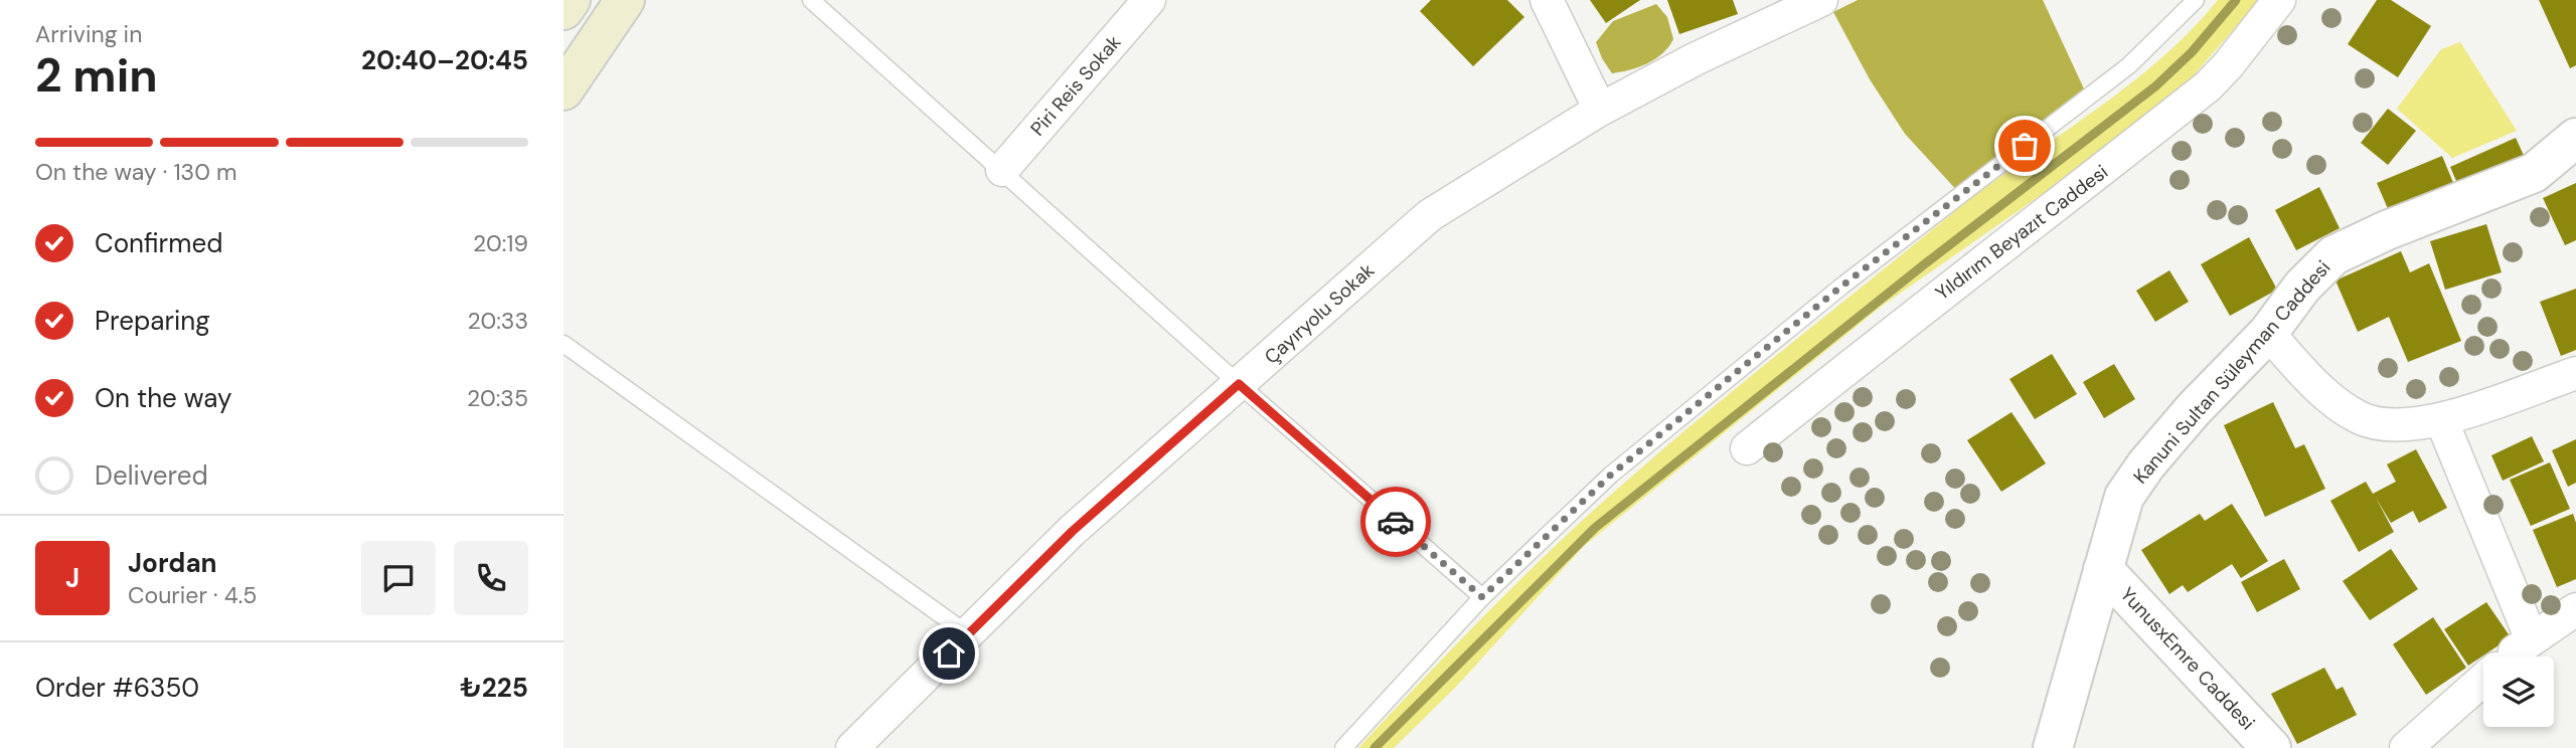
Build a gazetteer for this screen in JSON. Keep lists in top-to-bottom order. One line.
{"streets":{"street":["Piri Reis Sokak","Yıldırım Beyazıt Caddesi","Çayıryolu Sokak","Kanuni Sultan Süleyman Caddesi","YunusxEmre Caddesi"]},"crossings":[["Kanuni Sultan Süleyman Caddesi","YunusxEmre Caddesi"]],"page":{"heading":["2 min","Arriving in","20:40–20:45"],"panel":["Jordan","Courier · 4.5","Order #6350","₺225"],"bar":"On the way · 130 m","list":[["Confirmed","20:19"],["Preparing","20:33"],["On the way","20:35"],"Delivered"],"round":"J"}}
